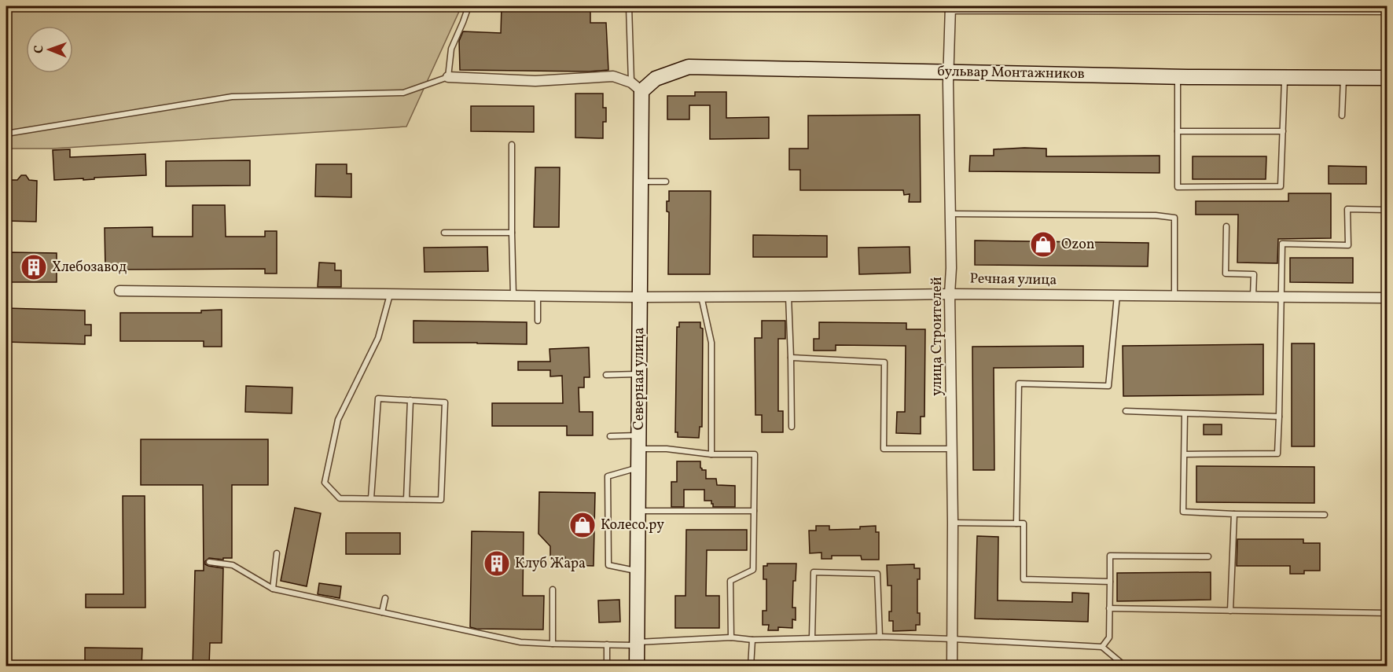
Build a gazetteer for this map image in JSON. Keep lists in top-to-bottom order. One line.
{"streets":{"street":["бульвар Монтажников","Речная улица","улица Строителей","Северная улица"]},"crossings":[["бульвар Монтажников","улица Строителей"],["бульвар Монтажников","Северная улица"],["Речная улица","улица Строителей"],["Речная улица","Северная улица"]],"places":{"shop":["Ozon","Колесо.ру"],"building":["Хлебозавод","Клуб Жара"]},"north":"left"}
